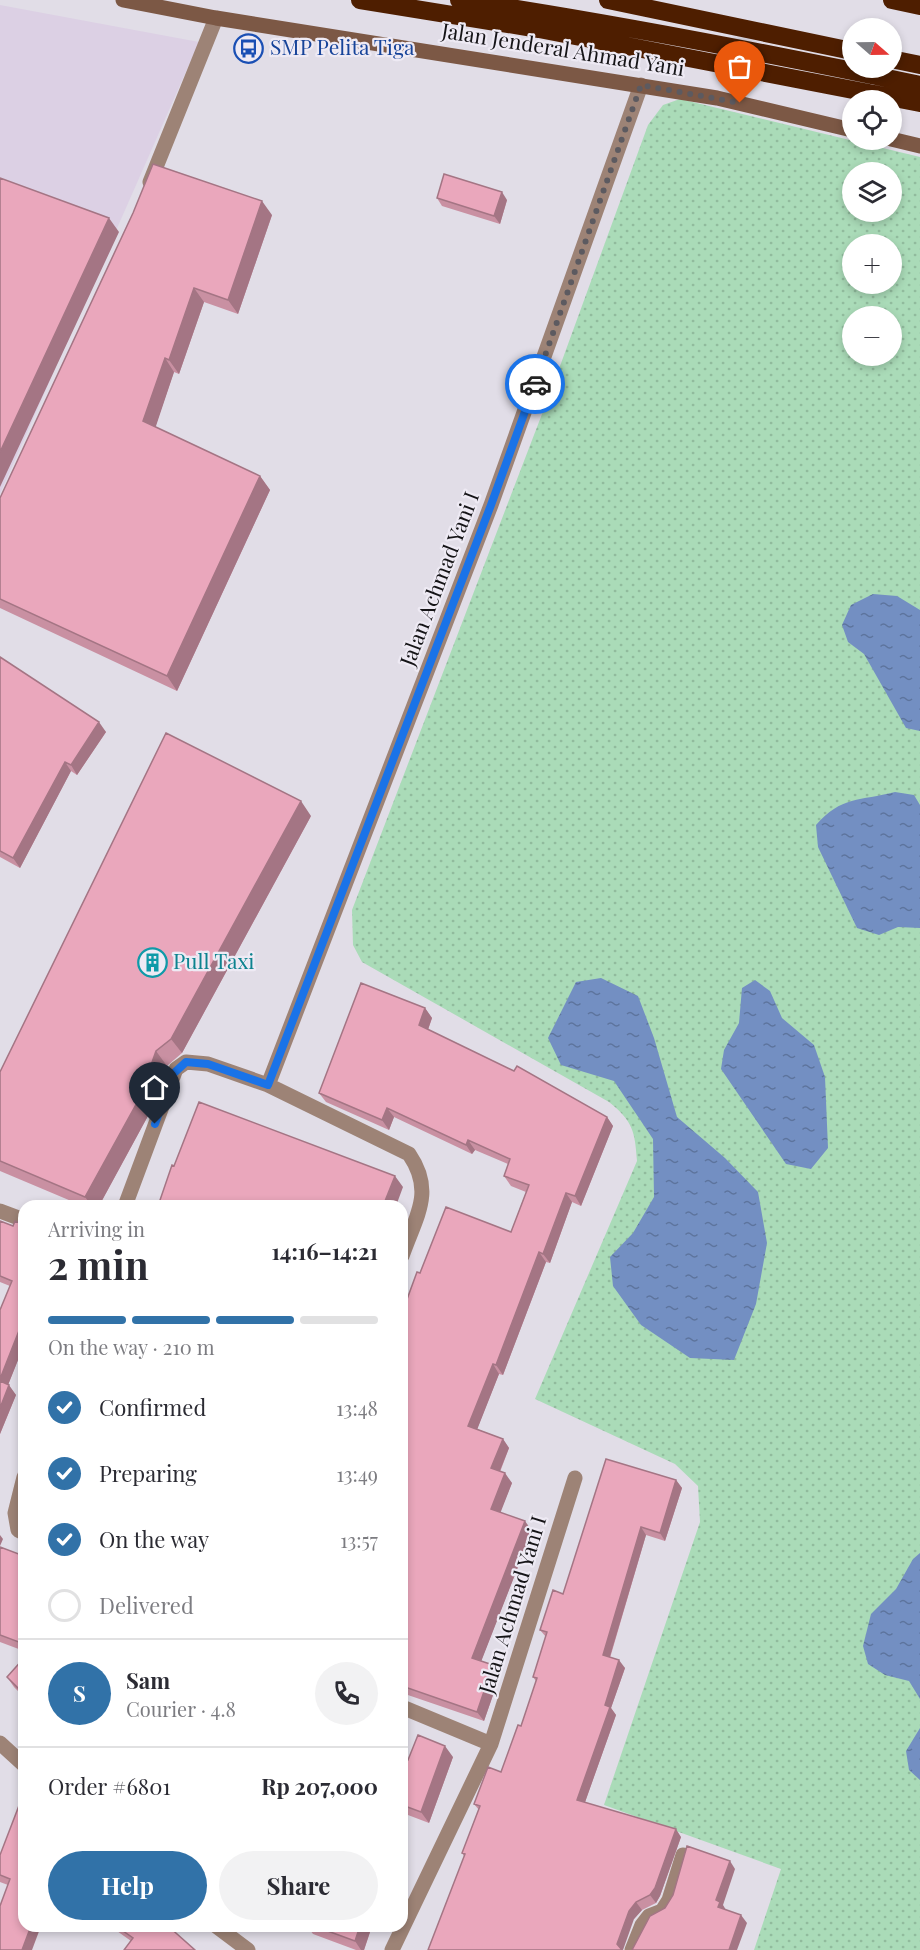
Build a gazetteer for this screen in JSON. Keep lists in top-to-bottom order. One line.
{"streets":{"highway":["Jalan Jenderal Ahmad Yani"],"street":["Jalan Achmad Yani I"]},"crossings":[["Jalan Jenderal Ahmad Yani","Jalan Achmad Yani I"]],"places":{"bus stop":["SMP Pelita Tiga"],"building":["Pull Taxi"]},"north":"right","page":{"map_buttons":["+","−"],"heading":["2 min","Arriving in","14:16–14:21"],"panel":["Sam","Courier · 4.8","Order #6801","Rp 207,000"],"bar":"On the way · 210 m","list":[["Confirmed","13:48"],["Preparing","13:49"],["On the way","13:57"],"Delivered"],"round":"S","buttons":["Help","Share"]}}
